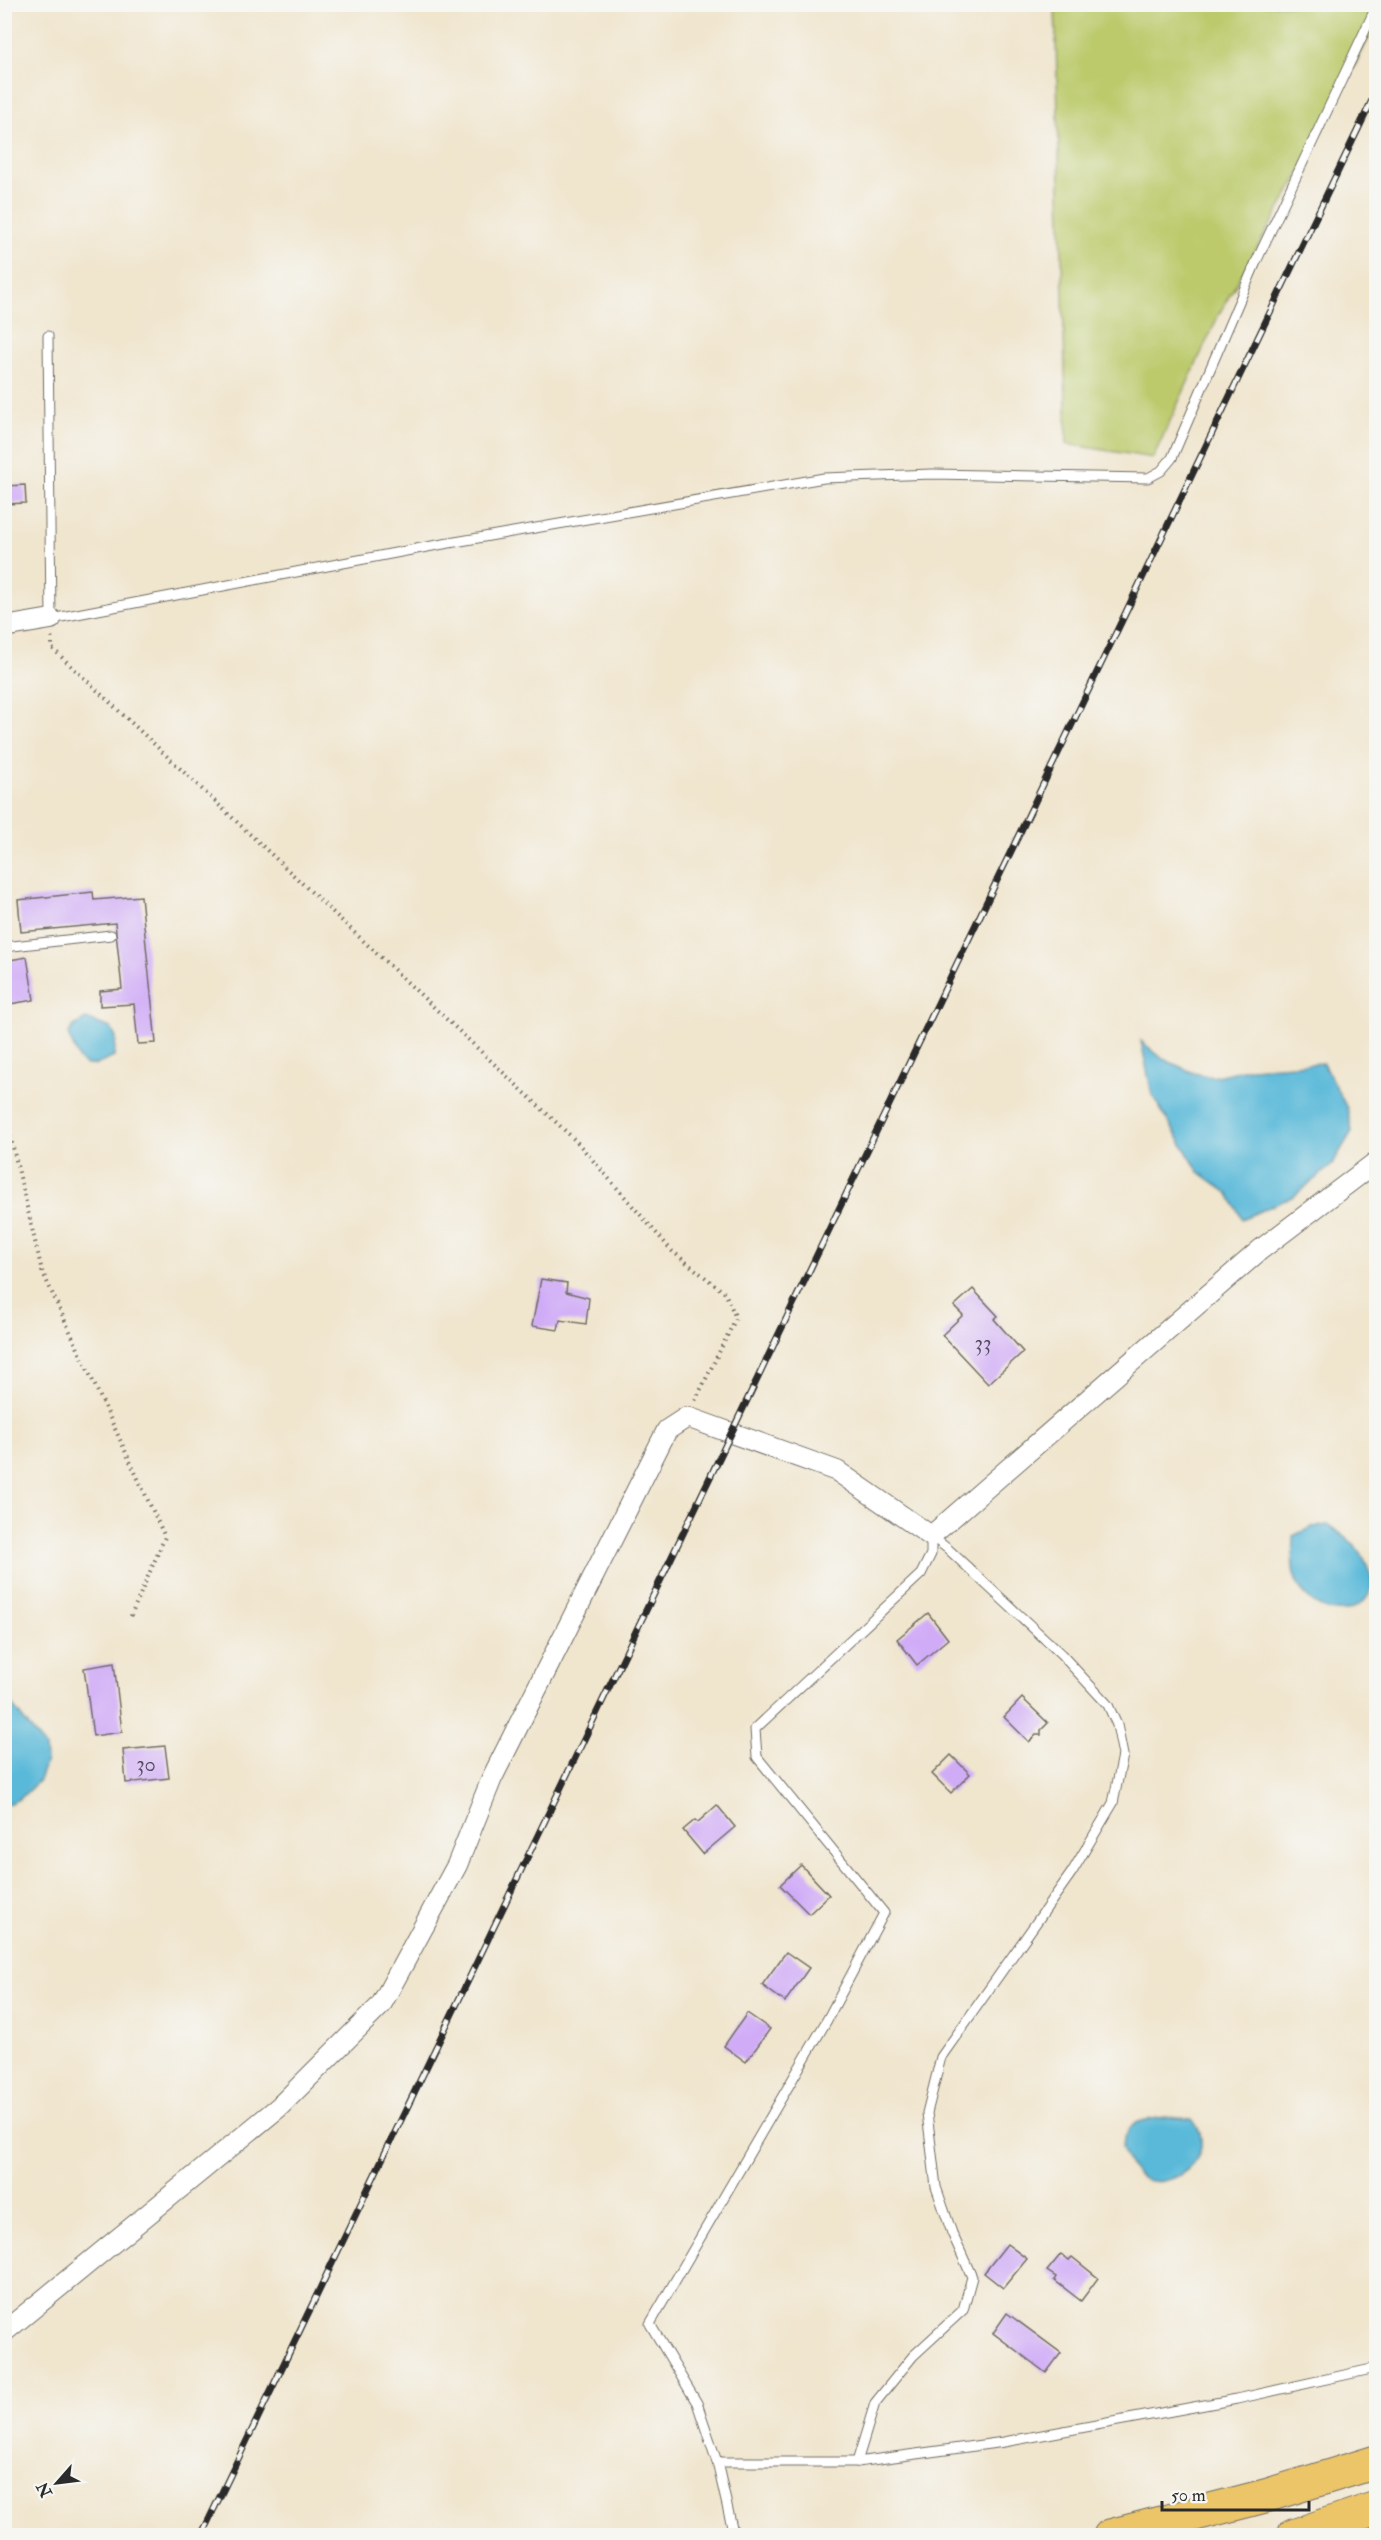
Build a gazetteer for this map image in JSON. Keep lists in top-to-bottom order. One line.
{"house_numbers":["33","30"],"scale_bar":"50 m","north":"bottom left"}
